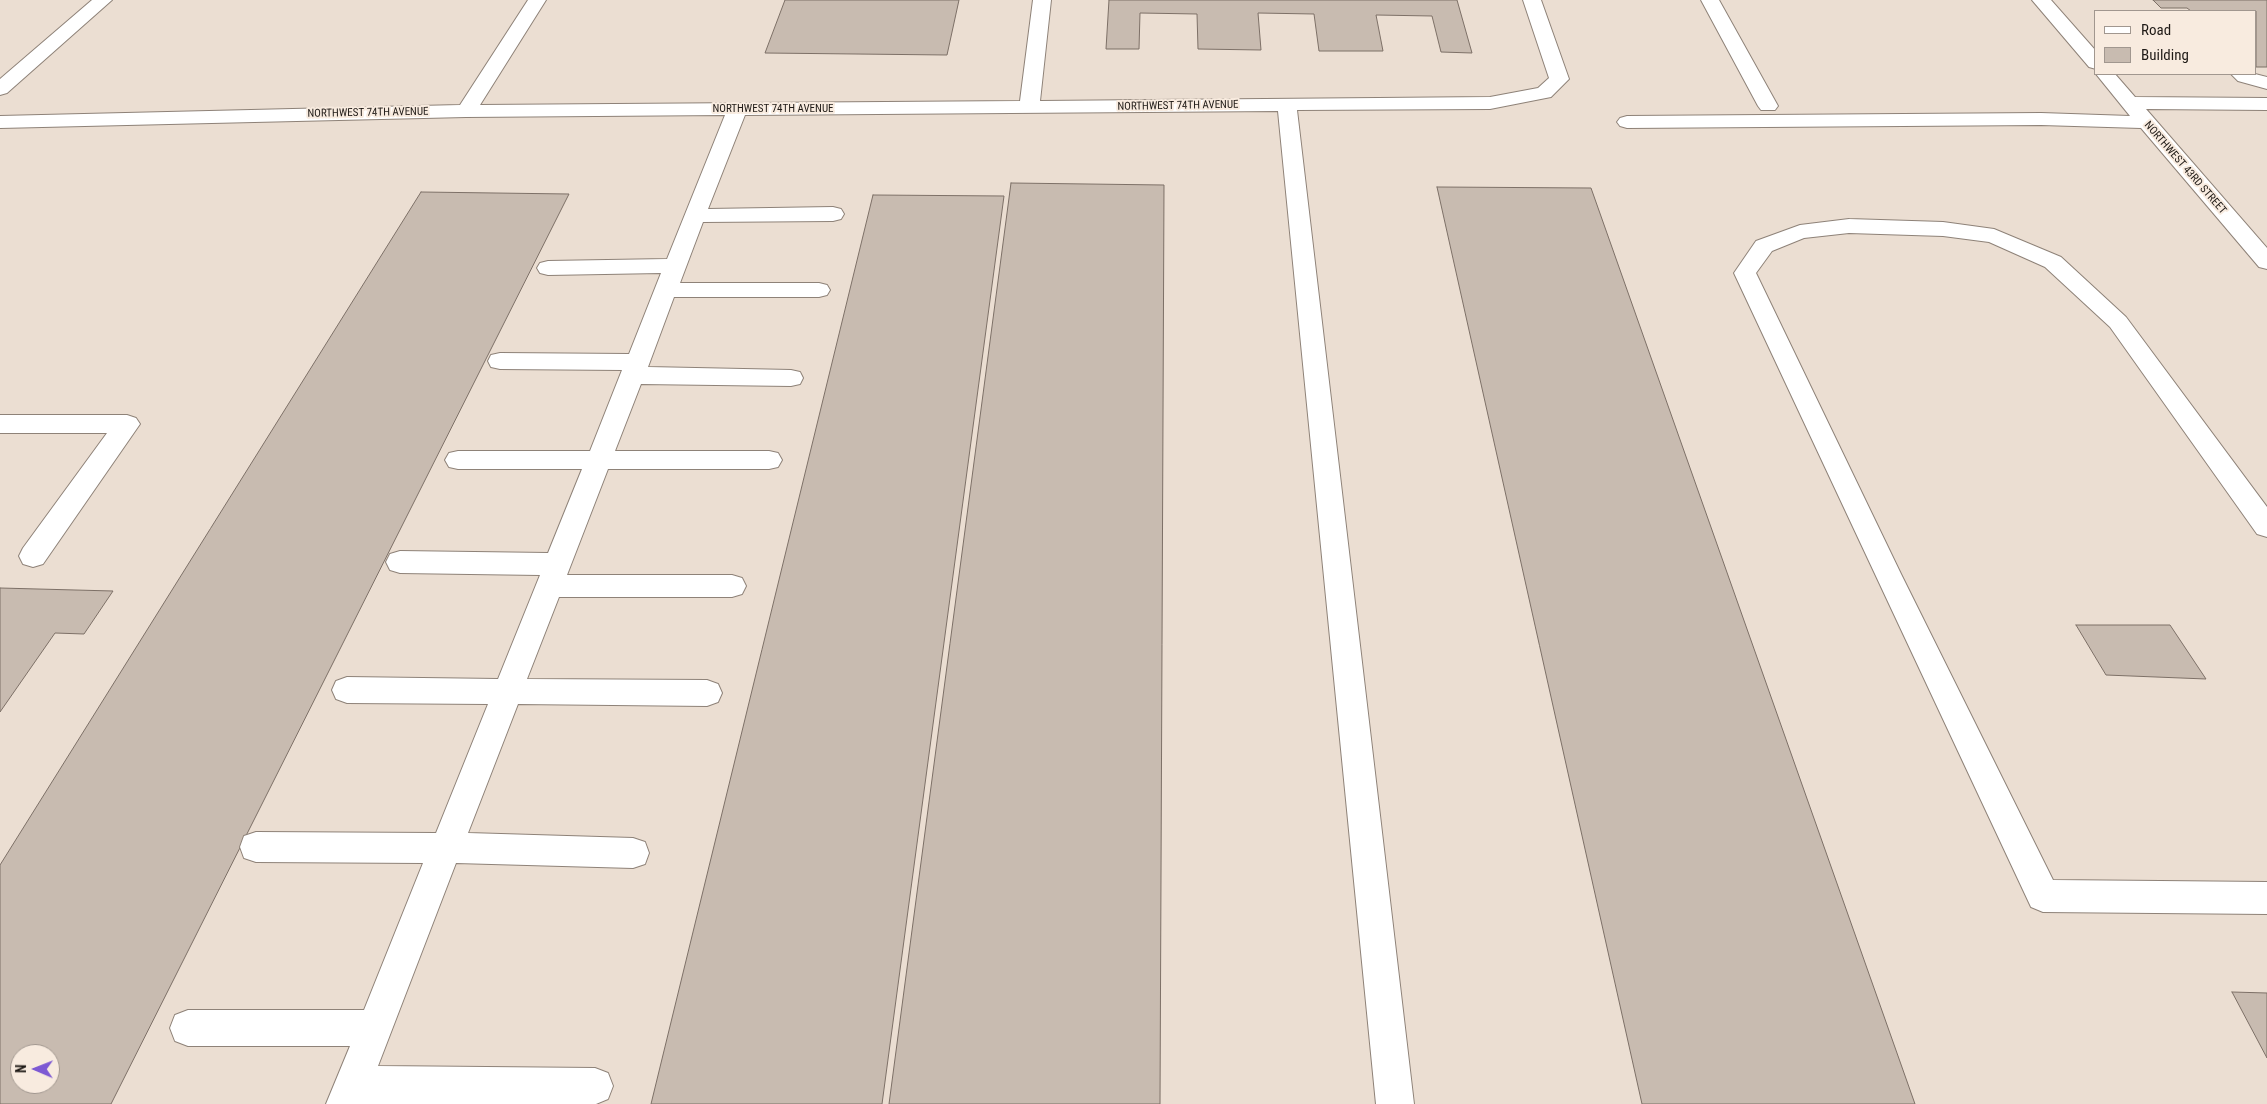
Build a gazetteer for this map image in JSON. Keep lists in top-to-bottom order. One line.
{"streets":{"street":["NORTHWEST 74TH AVENUE","NORTHWEST 43RD STREET"]},"legend":["Road","Building"],"north":"left"}
